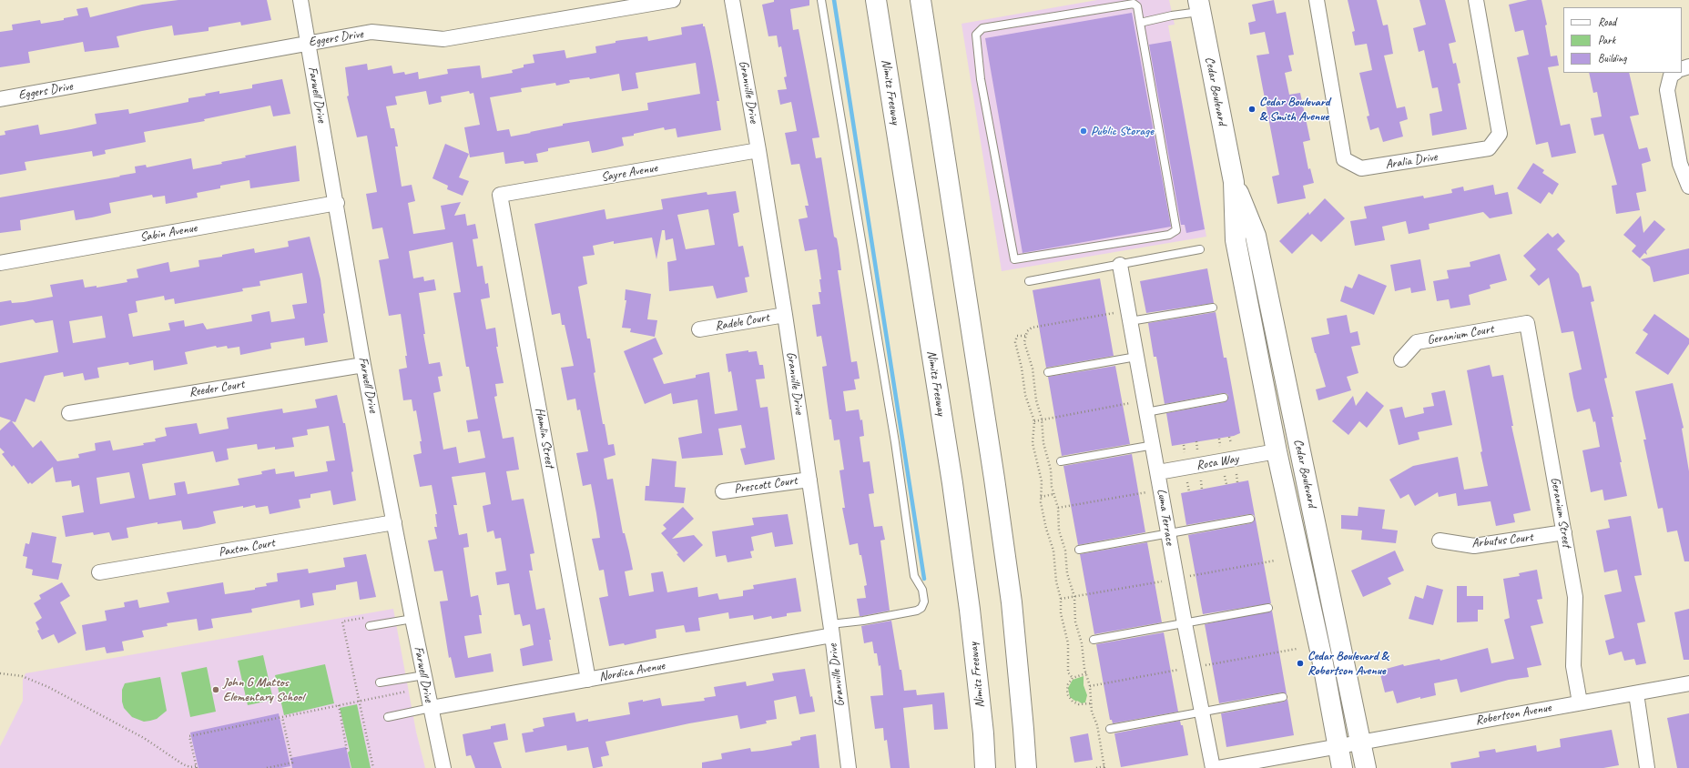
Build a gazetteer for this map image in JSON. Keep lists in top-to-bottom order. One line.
{"streets":{"main road":["Cedar Boulevard","Nimitz Freeway"],"street":["Eggers Drive","Granville Drive","Farwell Drive","Aralia Drive","Sayre Avenue","Sabin Avenue","Radele Court","Geranium Court","Reeder Court","Hamlin Street","Rosa Way","Prescott Court","Geranium Street","Luma Terrace","Arbutus Court","Paxton Court","Nordica Avenue","Robertson Avenue"]},"crossings":[["Eggers Drive","Farwell Drive"],["Cedar Boulevard","Rosa Way"],["Cedar Boulevard","Robertson Avenue"],["Granville Drive","Sayre Avenue"],["Granville Drive","Radele Court"],["Granville Drive","Prescott Court"],["Granville Drive","Nordica Avenue"],["Farwell Drive","Sabin Avenue"],["Farwell Drive","Reeder Court"],["Farwell Drive","Paxton Court"],["Farwell Drive","Nordica Avenue"],["Sayre Avenue","Hamlin Street"],["Geranium Court","Geranium Street"],["Hamlin Street","Nordica Avenue"],["Rosa Way","Luma Terrace"],["Geranium Street","Arbutus Court"],["Geranium Street","Robertson Avenue"]],"places":["Cedar Boulevard & Smith Avenue","Public Storage","Cedar Boulevard & Robertson Avenue","John G Mattos Elementary School"],"legend":["Road","Park","Building"]}
